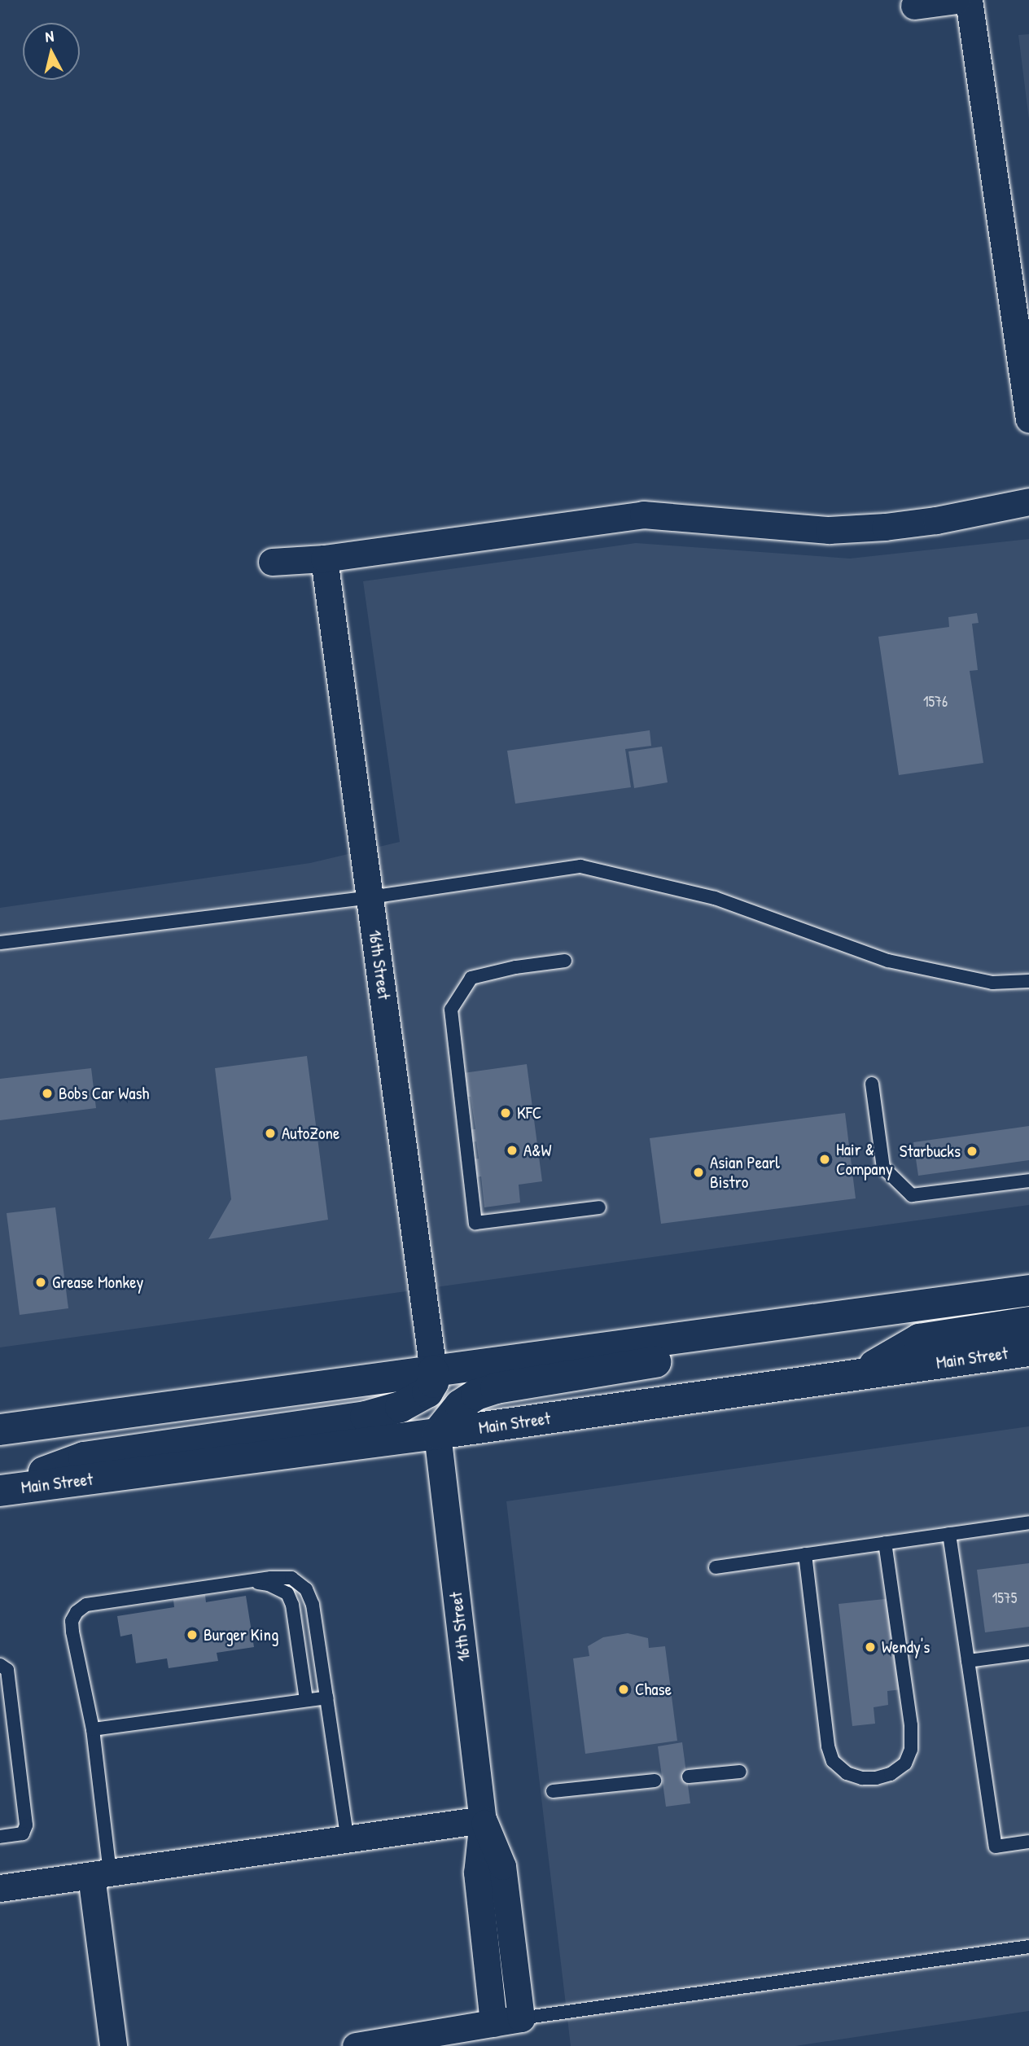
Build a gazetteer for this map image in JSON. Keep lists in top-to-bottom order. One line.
{"streets":{"main road":["Main Street"],"street":["16th Street"]},"crossings":[["16th Street","Main Street"]],"places":["Bobs Car Wash","KFC","AutoZone","A&W","Starbucks","Hair & Company","Asian Pearl Bistro","Grease Monkey","Burger King","Wendy's","Chase"],"house_numbers":["1576","1575"],"north":"top"}
